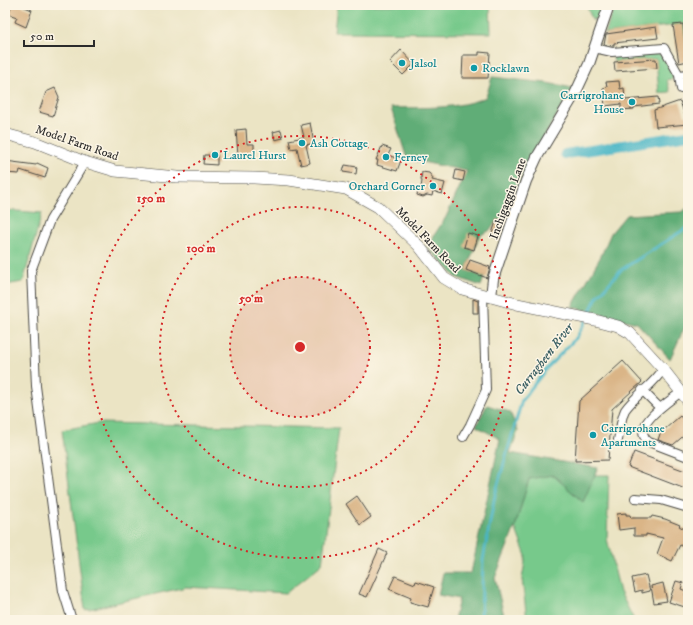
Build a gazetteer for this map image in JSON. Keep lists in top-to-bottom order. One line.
{"streets":{"main road":["Model Farm Road"],"street":["Inchigaggin Lane"]},"crossings":[["Model Farm Road","Inchigaggin Lane"]],"water":["Curragheen River"],"places":["Jalsol","Rocklawn","Carrigrohane House","Ash Cottage","Laurel Hurst","Ferney","Orchard Corner","Carrigrohane Apartments"],"scale_bar":"50 m","rings":["150 m","100 m","50 m"]}
